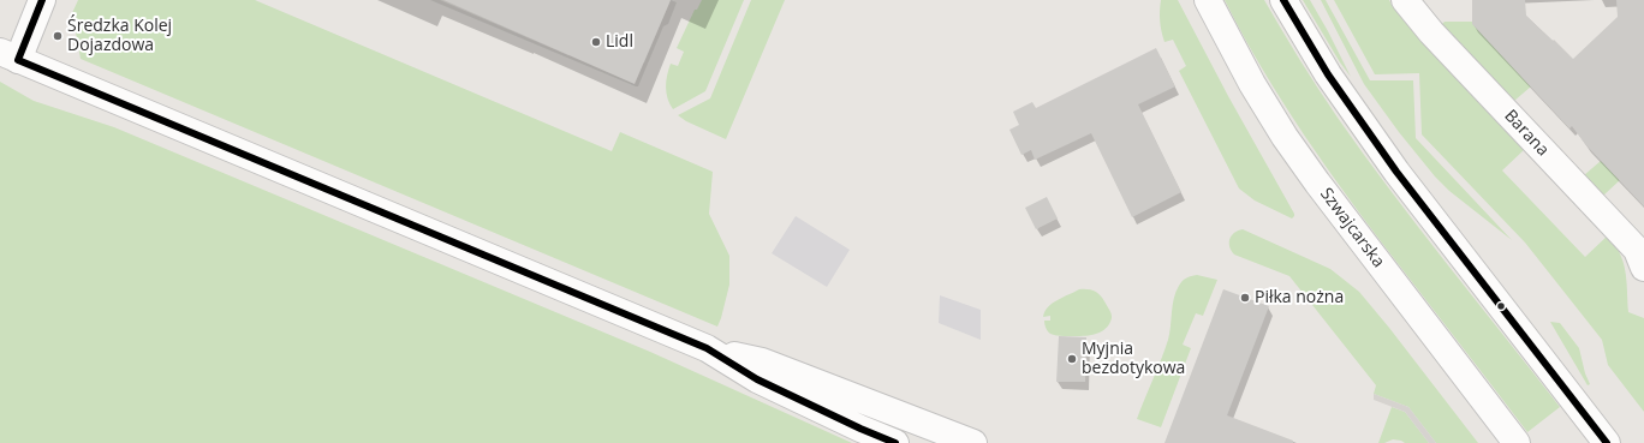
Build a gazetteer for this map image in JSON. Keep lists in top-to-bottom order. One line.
{"streets":{"street":["Barana","Szwajcarska"]},"places":["Średzka Kolej Dojazdowa","Lidl","Piłka nożna","Myjnia bezdotykowa"]}
